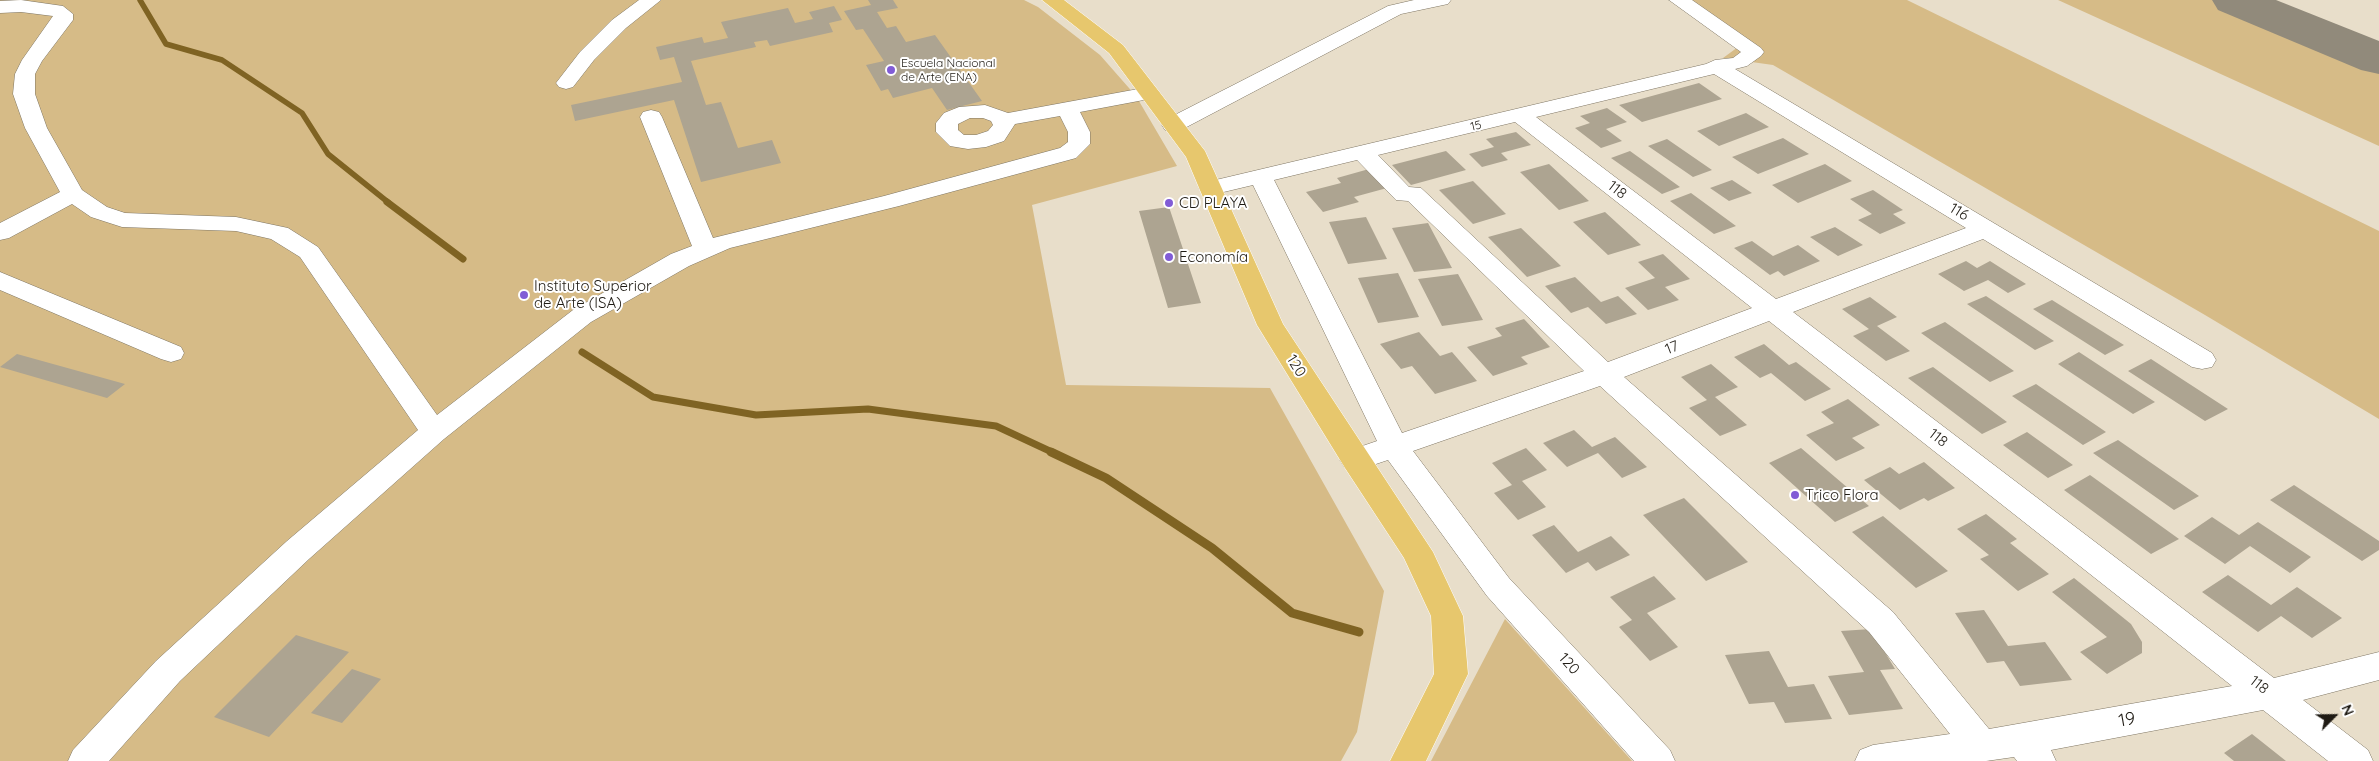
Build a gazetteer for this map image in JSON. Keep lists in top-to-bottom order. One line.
{"streets":{"main road":["120"],"street":["15","118","116","17","19"]},"crossings":[["15","118"],["15","116"],["15","120"],["118","17"],["118","19"],["116","17"],["17","120"]],"places":["Escuela Nacional de Arte (ENA)","CD PLAYA","Economía","Instituto Superior de Arte (ISA)","Trico Flora"],"north":"top right"}
